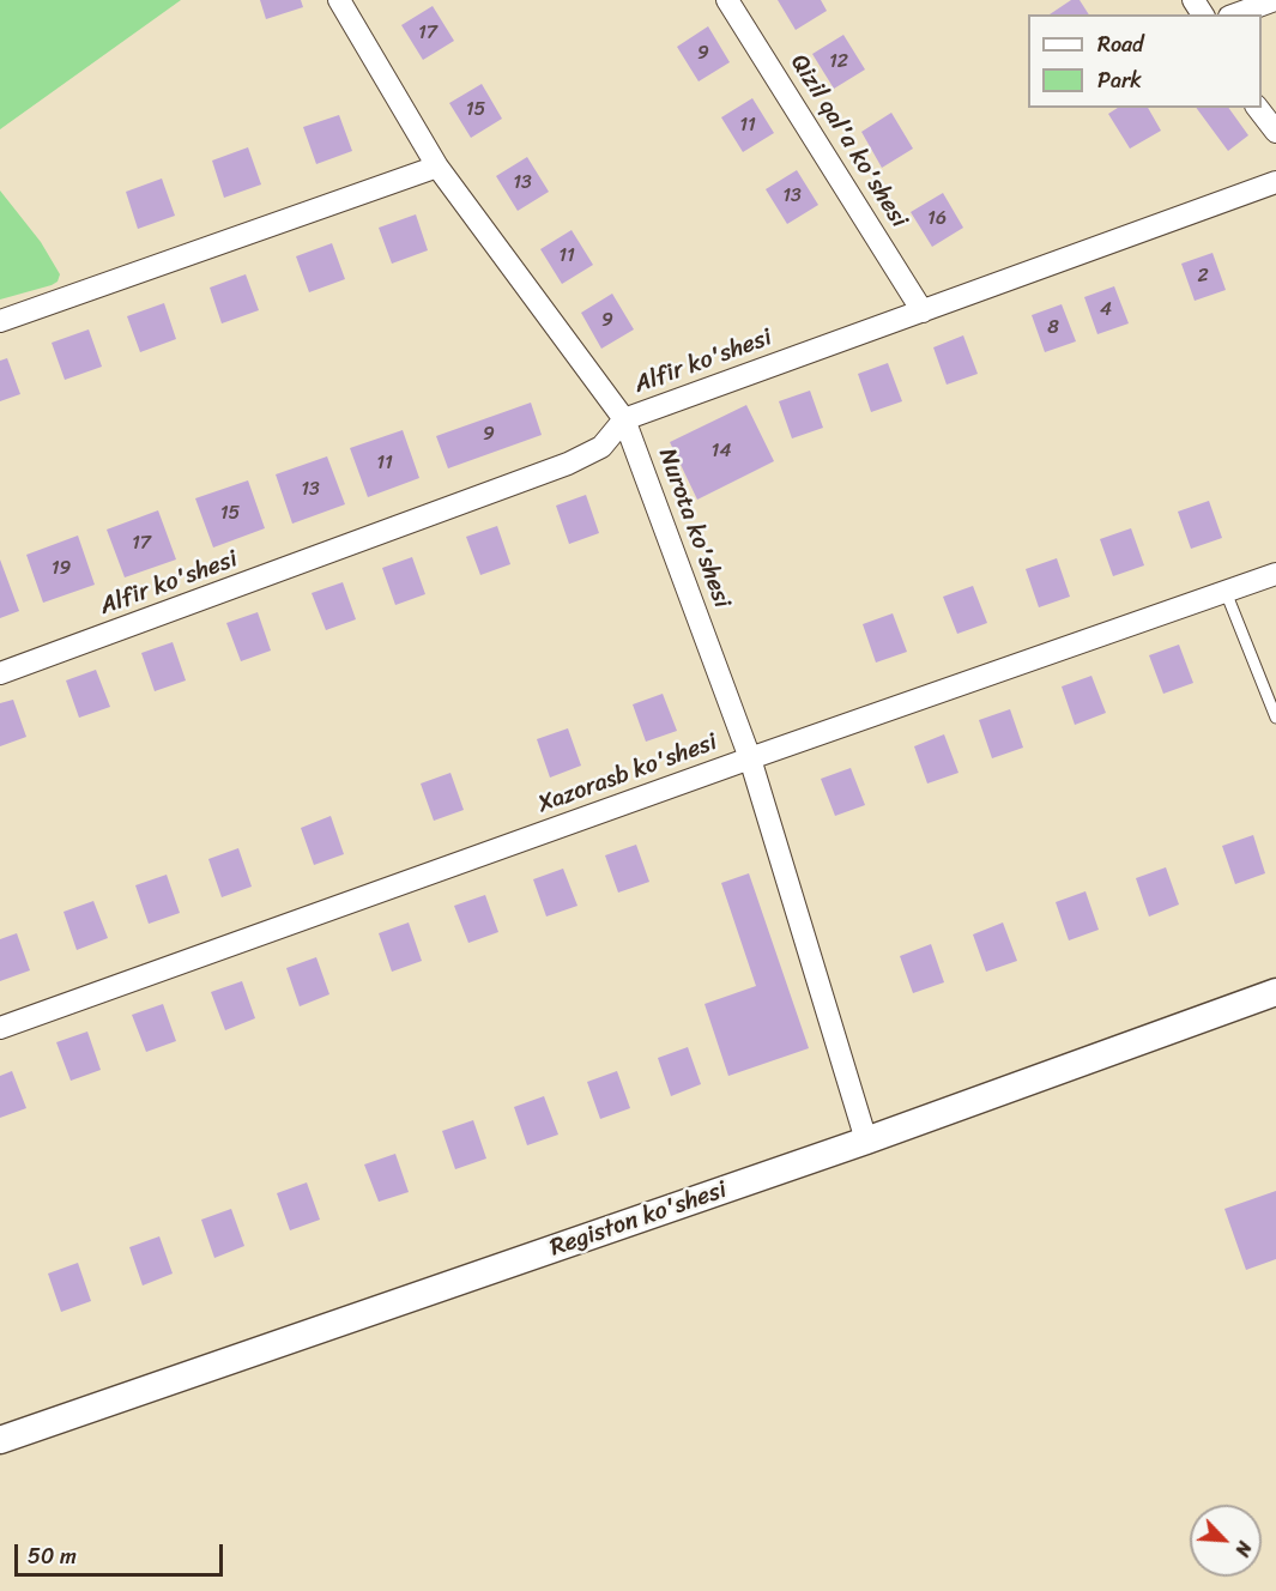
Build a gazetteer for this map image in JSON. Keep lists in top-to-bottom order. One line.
{"streets":{"street":["Qizil qal'a ko'shesi","Alfir ko'shesi","Nurota ko'shesi","Xazorasb ko'shesi","Registon ko'shesi"]},"crossings":[["Qizil qal'a ko'shesi","Alfir ko'shesi"],["Alfir ko'shesi","Nurota ko'shesi"],["Nurota ko'shesi","Xazorasb ko'shesi"],["Nurota ko'shesi","Registon ko'shesi"]],"house_numbers":["17","9","12","15","11","13","13","16","11","2","4","9","8","9","14","11","13","15","17","19"],"legend":["Road","Park"],"scale_bar":"50 m","north":"bottom right"}
